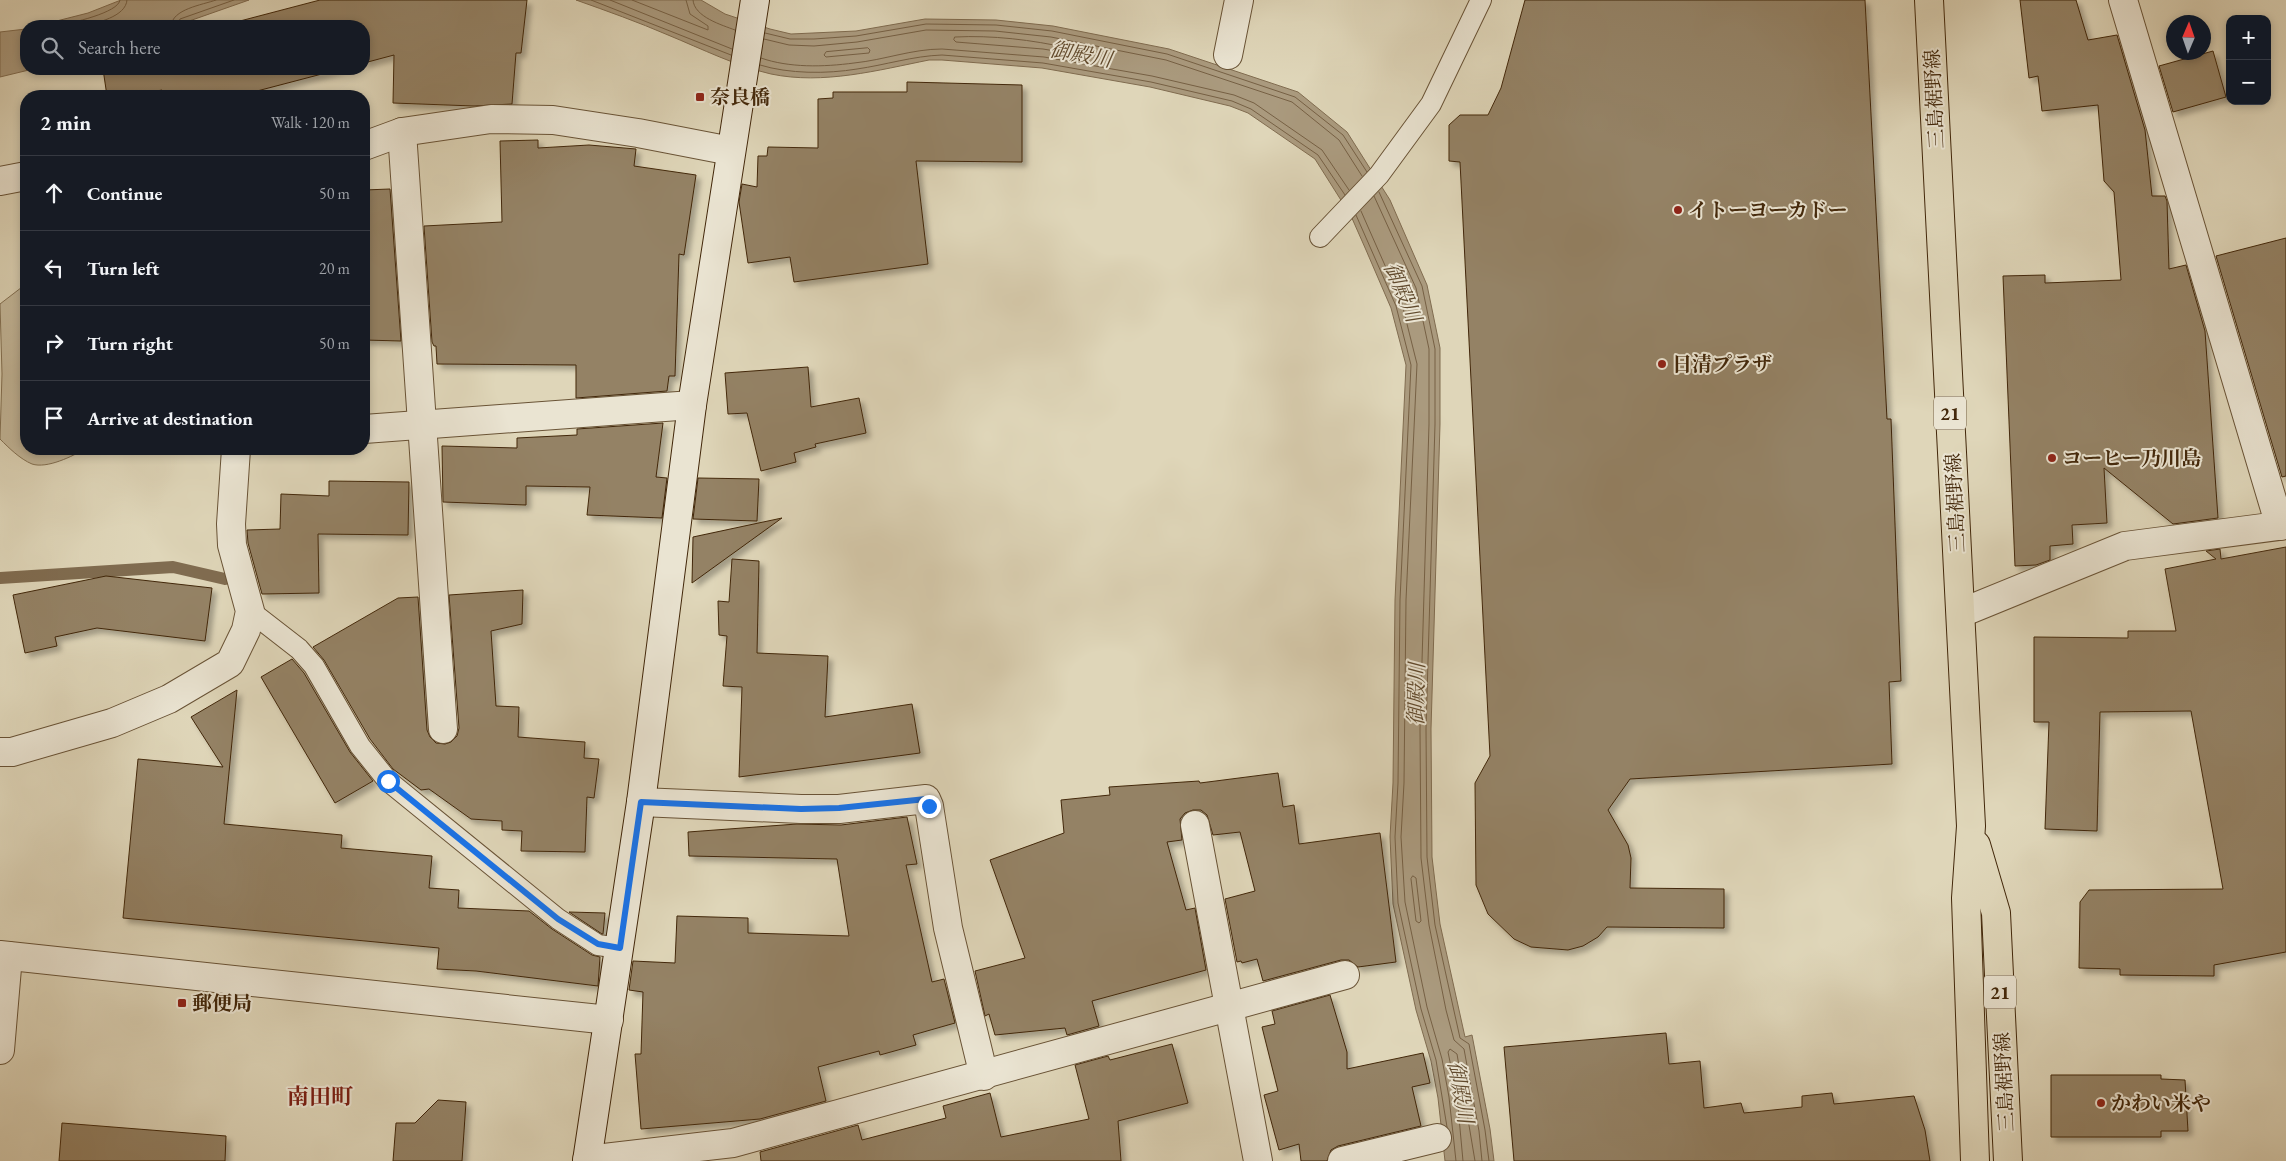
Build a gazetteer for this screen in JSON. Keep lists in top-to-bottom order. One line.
{"streets":{"main road":["三島裾野線","21"]},"districts":["南田町"],"water":["御殿川"],"places":{"transit":["奈良橋","郵便局"],"other":["イトーヨーカドー","日清プラザ","コーヒー乃川島","かわい米や"]},"north":"top","page":{"map_buttons":["+","−"],"search":"Search here","heading":["2 min","Walk · 120 m"],"list":[["Continue","50 m"],["Turn left","20 m"],["Turn right","50 m"],"Arrive at destination"]}}
